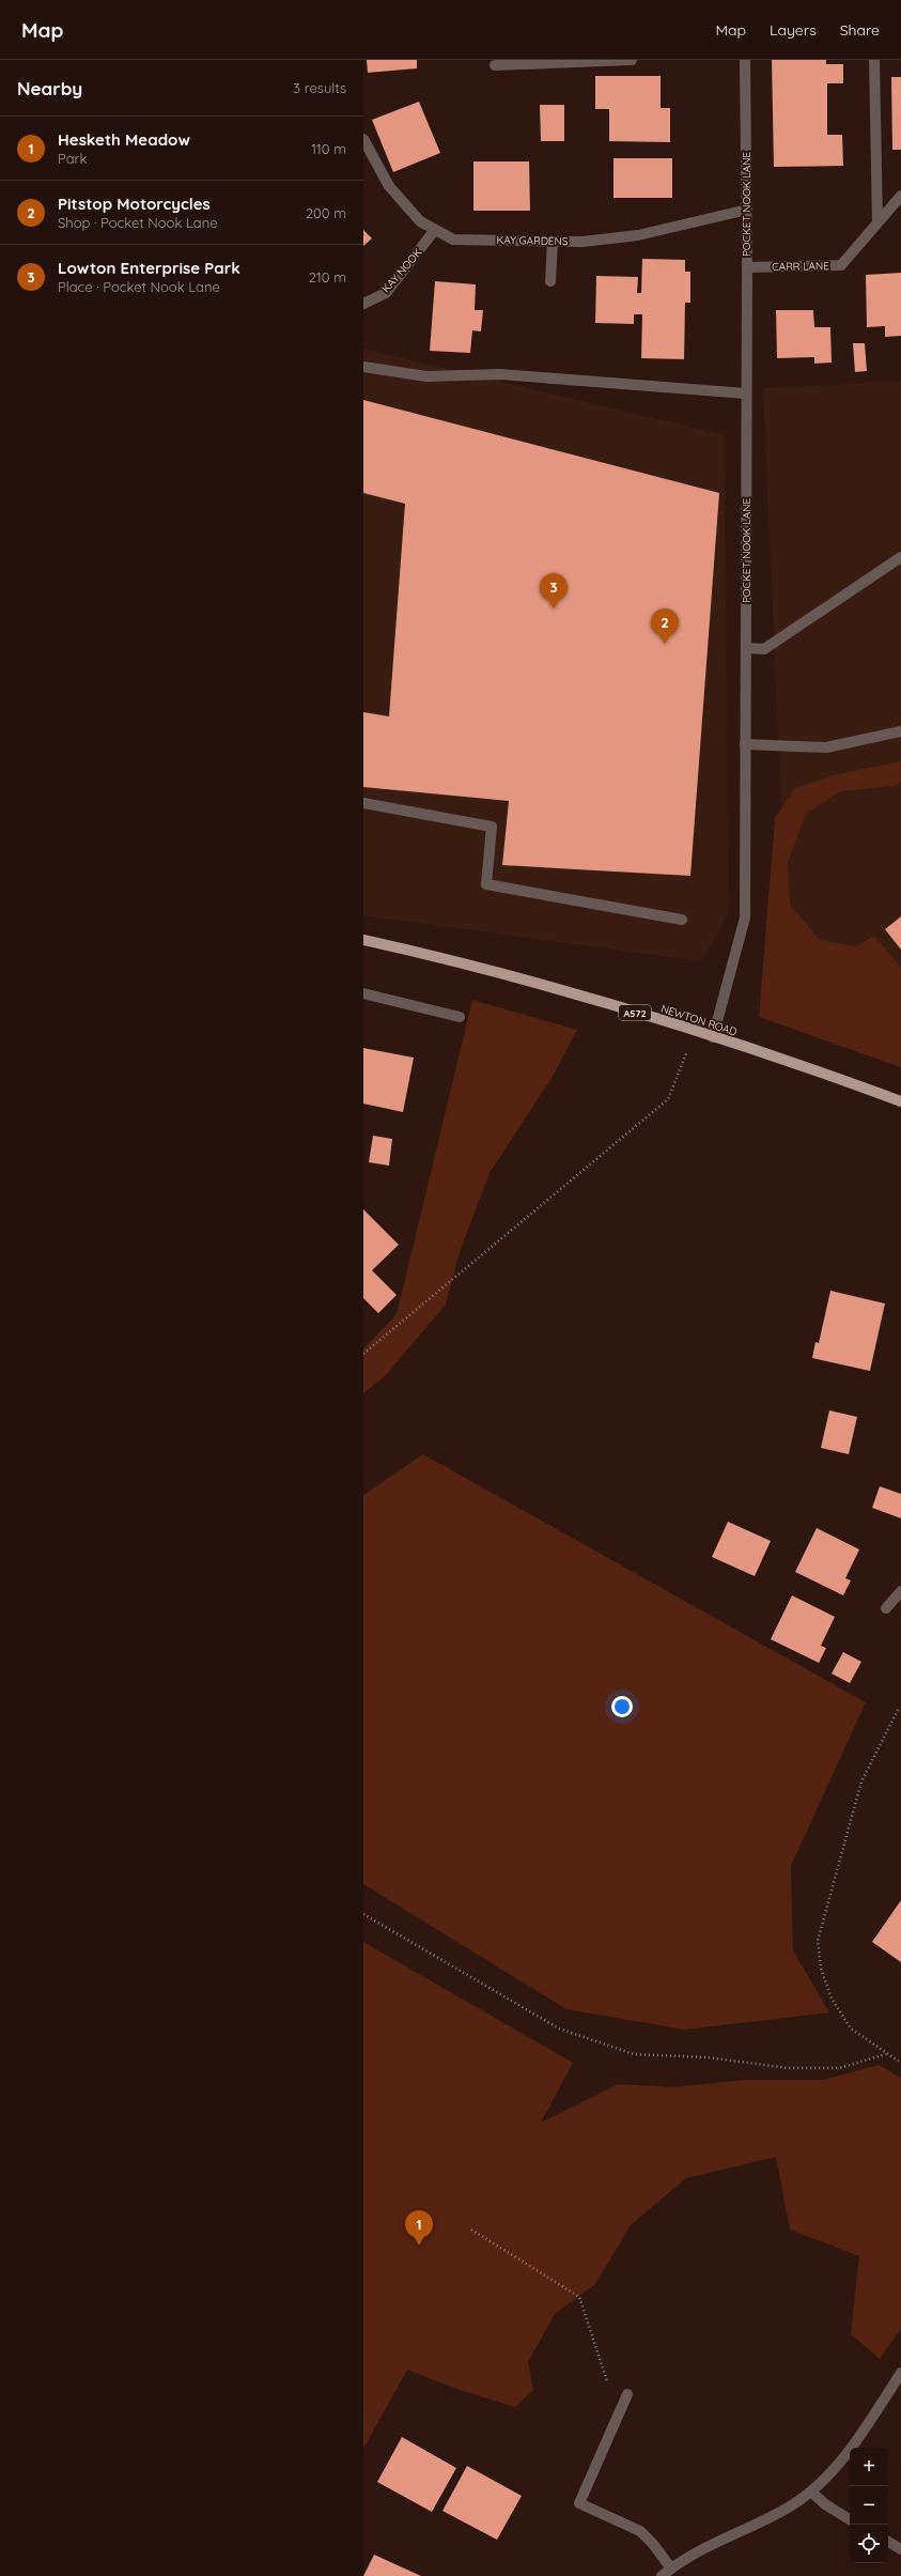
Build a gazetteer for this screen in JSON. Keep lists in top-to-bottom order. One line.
{"streets":{"main road":["A572","NEWTON ROAD"],"street":["POCKET NOOK LANE","KAY GARDENS","CARR LANE","KAY NOOK"]},"crossings":[["POCKET NOOK LANE","KAY GARDENS"],["POCKET NOOK LANE","CARR LANE"],["POCKET NOOK LANE","NEWTON ROAD"],["KAY GARDENS","KAY NOOK"]],"page":{"header":"Map","nav":["Map","Layers","Share"],"heading":["Nearby","3 results"],"list":[{"mark":"1","name":"Hesketh Meadow","note":"Park","value":"110 m"},{"mark":"2","name":"Pitstop Motorcycles","note":"Shop · Pocket Nook Lane","value":"200 m"},{"mark":"3","name":"Lowton Enterprise Park","note":"Place · Pocket Nook Lane","value":"210 m"}],"pins":["3","2","1"],"map_buttons":["+","−"]}}
